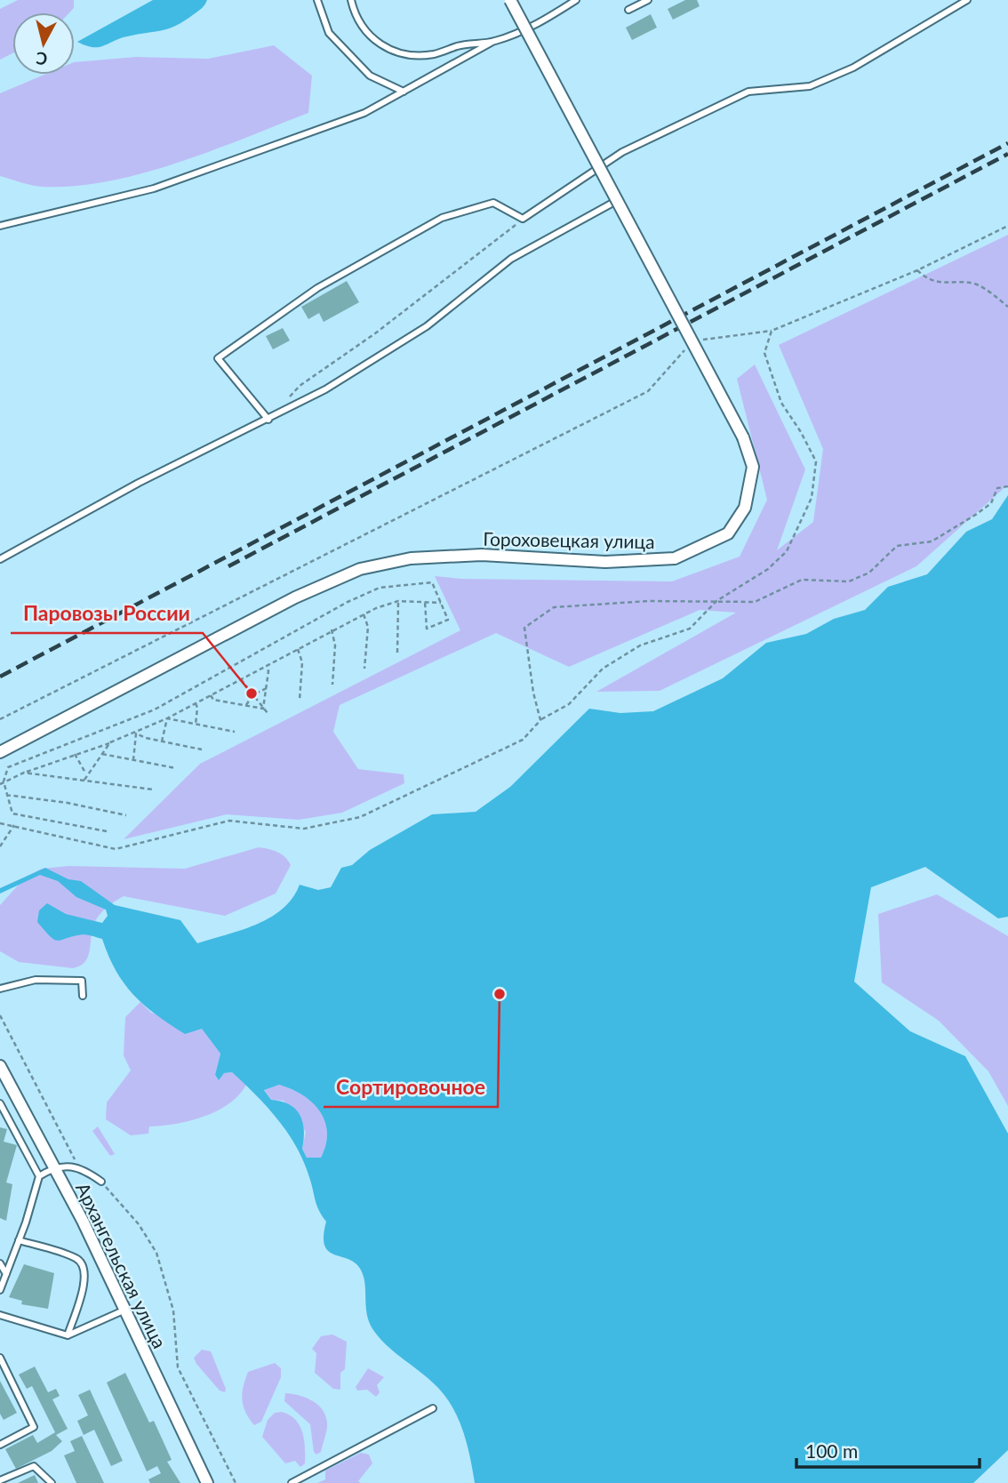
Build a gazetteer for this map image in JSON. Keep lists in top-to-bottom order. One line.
{"streets":{"street":["Гороховецкая улица","Архангельская улица"]},"places":["Паровозы России","Сортировочное"],"scale_bar":"100 m","north":"bottom"}
